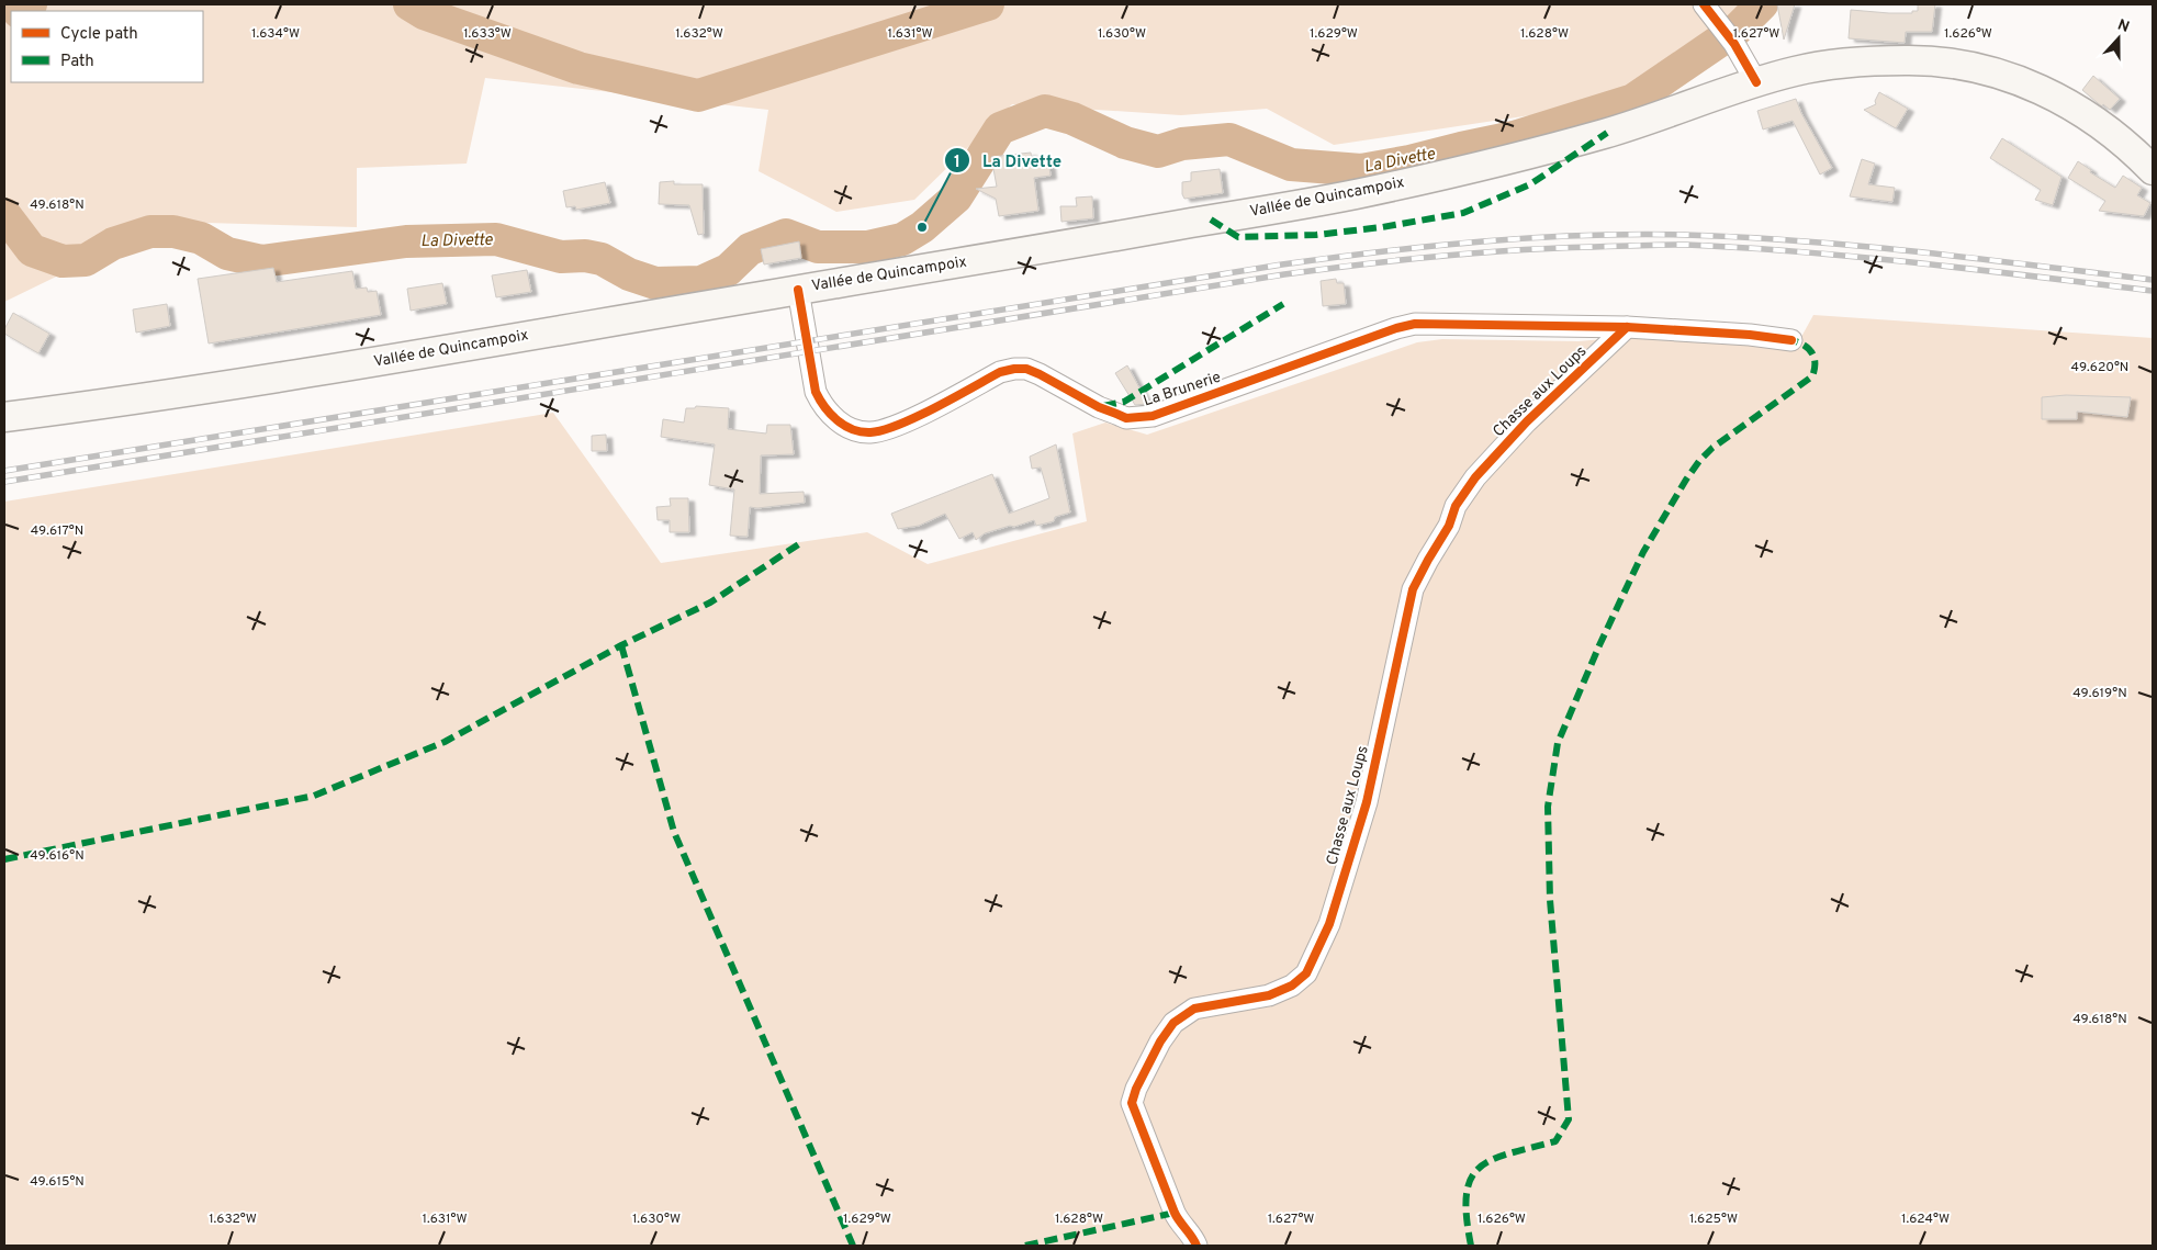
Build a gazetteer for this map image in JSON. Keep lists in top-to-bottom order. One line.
{"streets":{"main road":["Vallée de Quincampoix"],"street":["La Brunerie","Chasse aux Loups"]},"crossings":[["Vallée de Quincampoix","La Brunerie"],["La Brunerie","Chasse aux Loups"]],"water":["La Divette"],"places":["La Divette"],"legend":["Cycle path","Path"],"north":"top","coordinates":["1.631°W","1.630°W","1.629°W","1.628°W","1.634°W","1.633°W","1.632°W","1.627°W","1.626°W","49.618°N","49.620°N","49.617°N","49.619°N","49.616°N","49.615°N","1.625°W","1.624°W"]}
